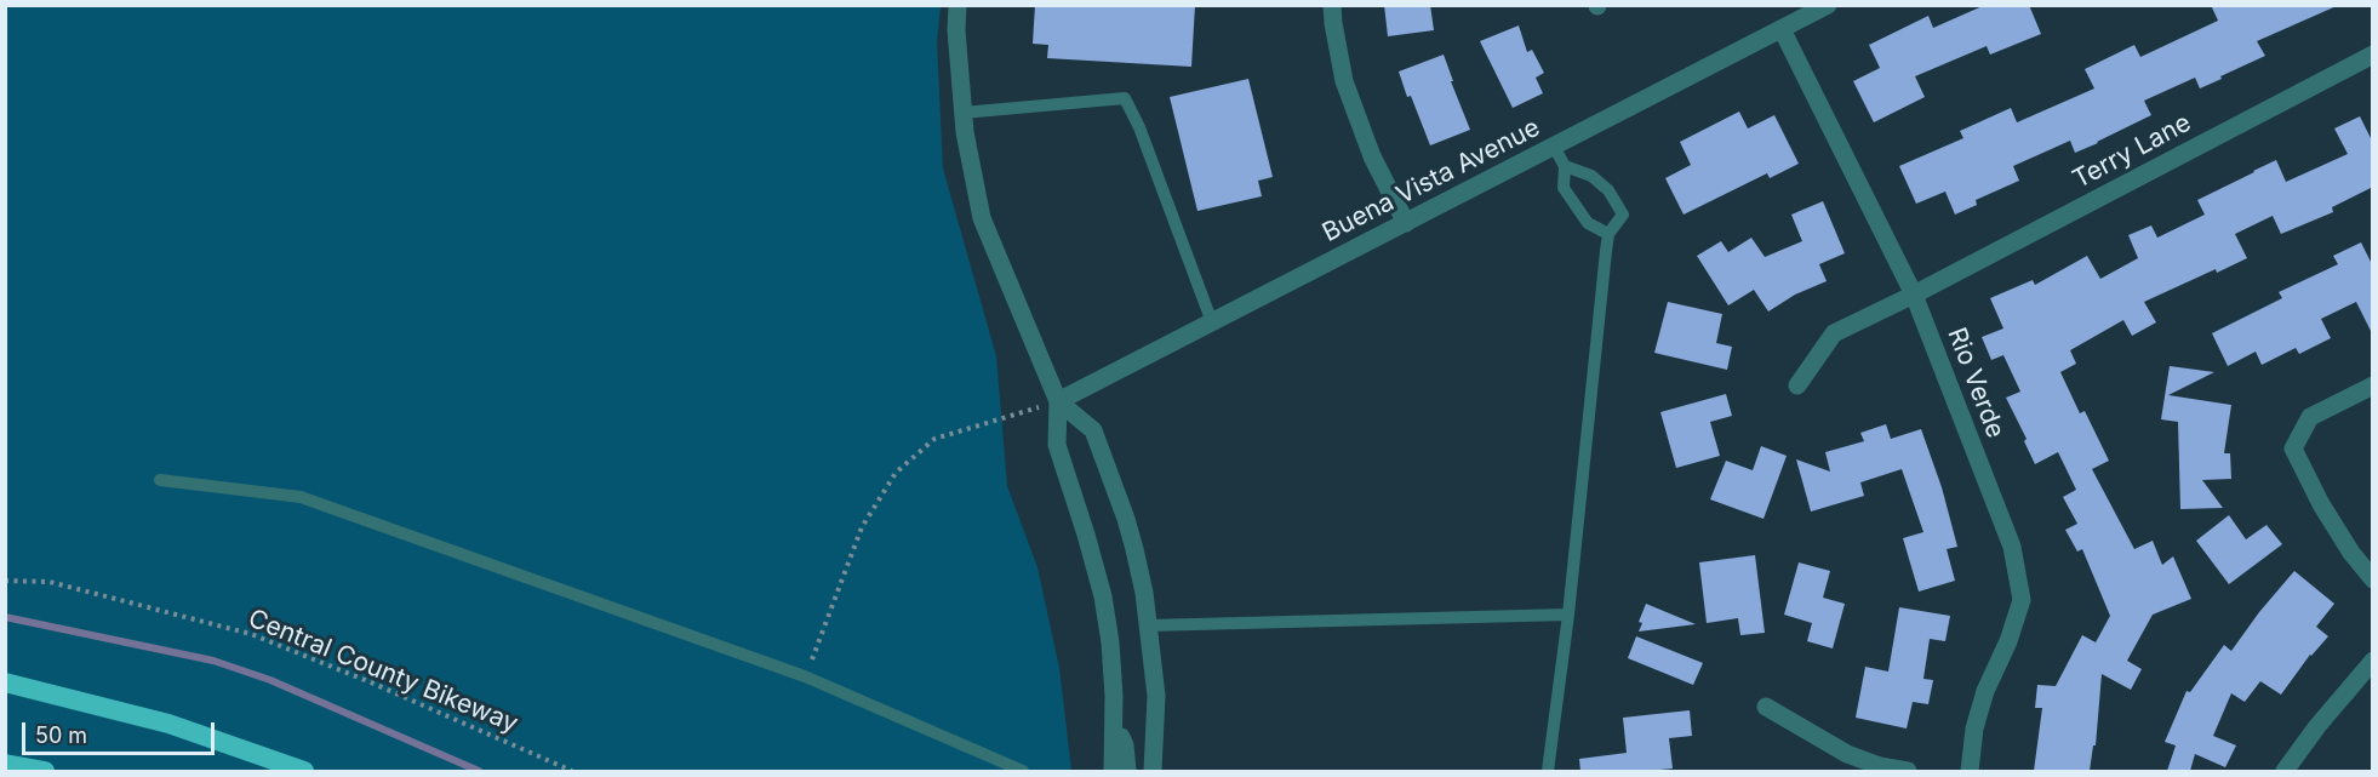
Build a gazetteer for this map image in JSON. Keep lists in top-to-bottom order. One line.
{"streets":{"street":["Terry Lane","Buena Vista Avenue","Rio Verde"],"path":["Central County Bikeway"]},"crossings":[["Terry Lane","Rio Verde"],["Buena Vista Avenue","Rio Verde"]],"scale_bar":"50 m"}
